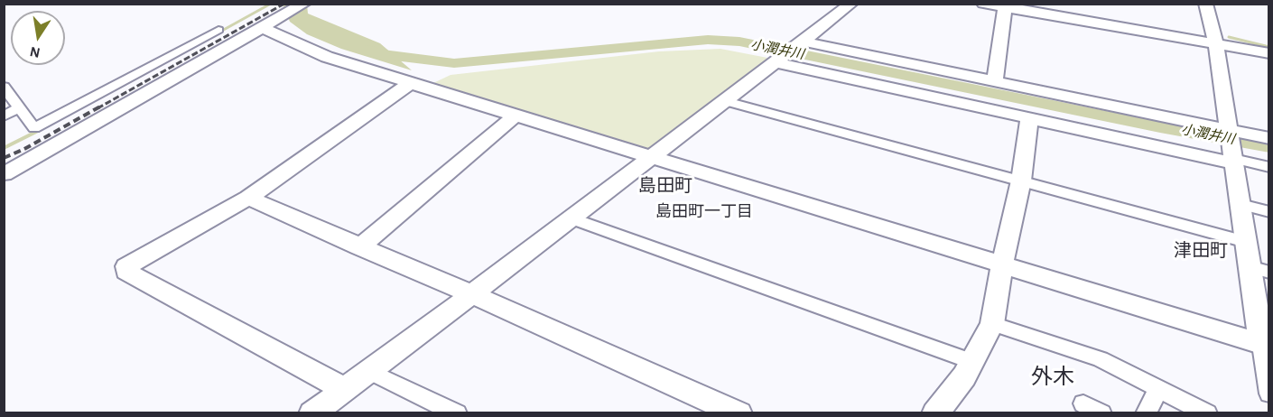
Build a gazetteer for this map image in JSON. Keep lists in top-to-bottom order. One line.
{"districts":["島田町","島田町一丁目","津田町","外木"],"water":["小潤井川"],"north":"bottom"}
